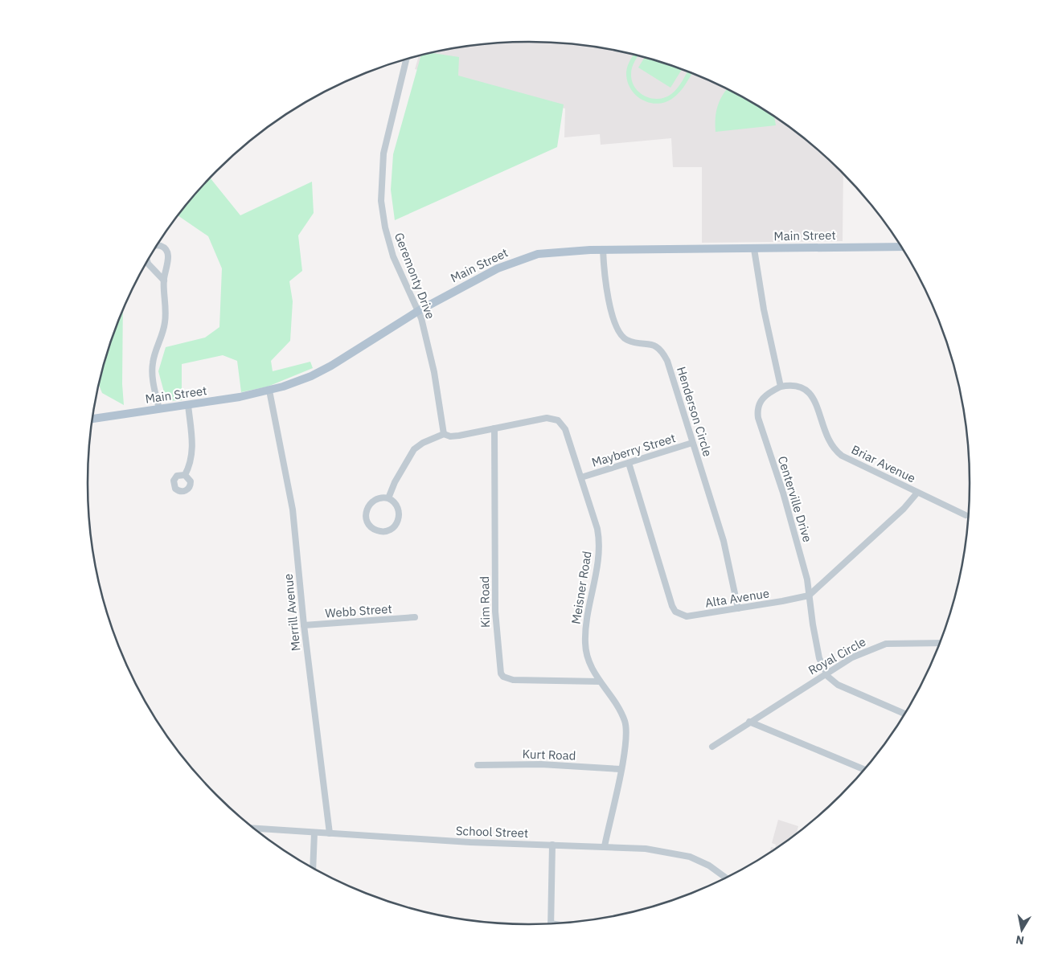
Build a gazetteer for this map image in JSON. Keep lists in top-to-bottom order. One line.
{"streets":{"main road":["Main Street"],"street":["Geremonty Drive","Henderson Circle","Mayberry Street","Briar Avenue","Centerville Drive","Meisner Road","Alta Avenue","Kim Road","Webb Street","Merrill Avenue","Royal Circle","Kurt Road","School Street"]},"crossings":[["Main Street","Geremonty Drive"],["Main Street","Henderson Circle"],["Main Street","Merrill Avenue"],["Geremonty Drive","Meisner Road"],["Henderson Circle","Mayberry Street"],["Henderson Circle","Alta Avenue"],["Mayberry Street","Meisner Road"],["Mayberry Street","Alta Avenue"],["Briar Avenue","Centerville Drive"],["Centerville Drive","Alta Avenue"],["Centerville Drive","Royal Circle"],["Meisner Road","Kim Road"],["Meisner Road","Kurt Road"],["Meisner Road","School Street"],["Webb Street","Merrill Avenue"],["Merrill Avenue","School Street"]],"north":"bottom"}
